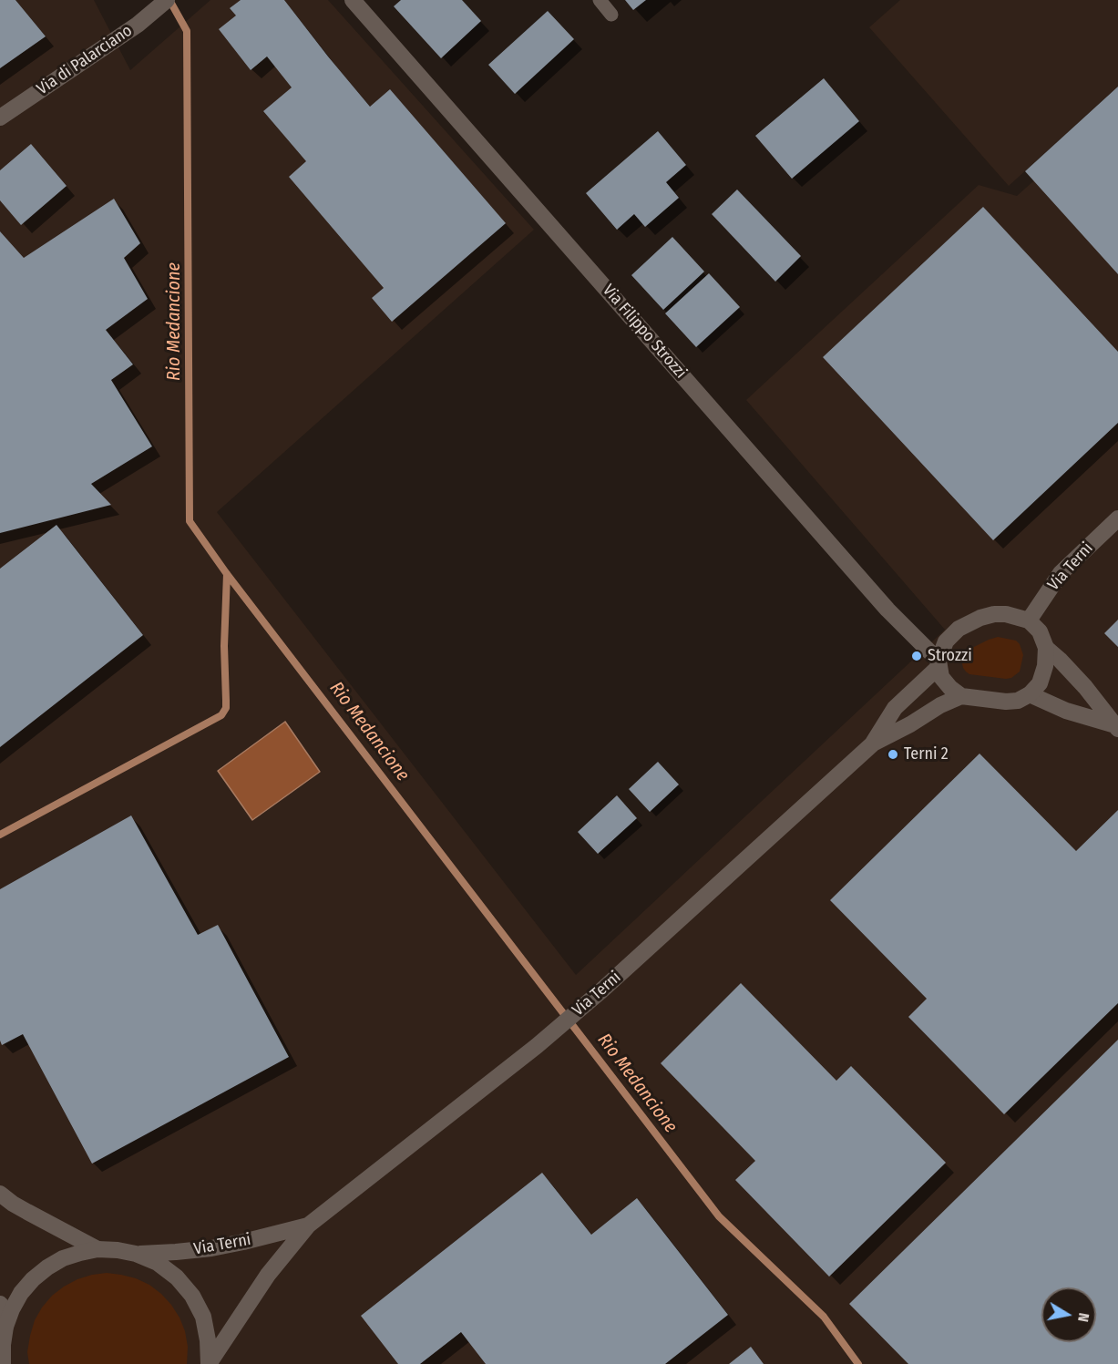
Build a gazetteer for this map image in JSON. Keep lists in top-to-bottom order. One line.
{"streets":{"street":["Via di Palarciano","Via Filippo Strozzi","Via Terni"]},"crossings":[["Via Filippo Strozzi","Via Terni"]],"water":["Rio Medancione"],"places":["Strozzi","Terni 2"],"north":"right"}
